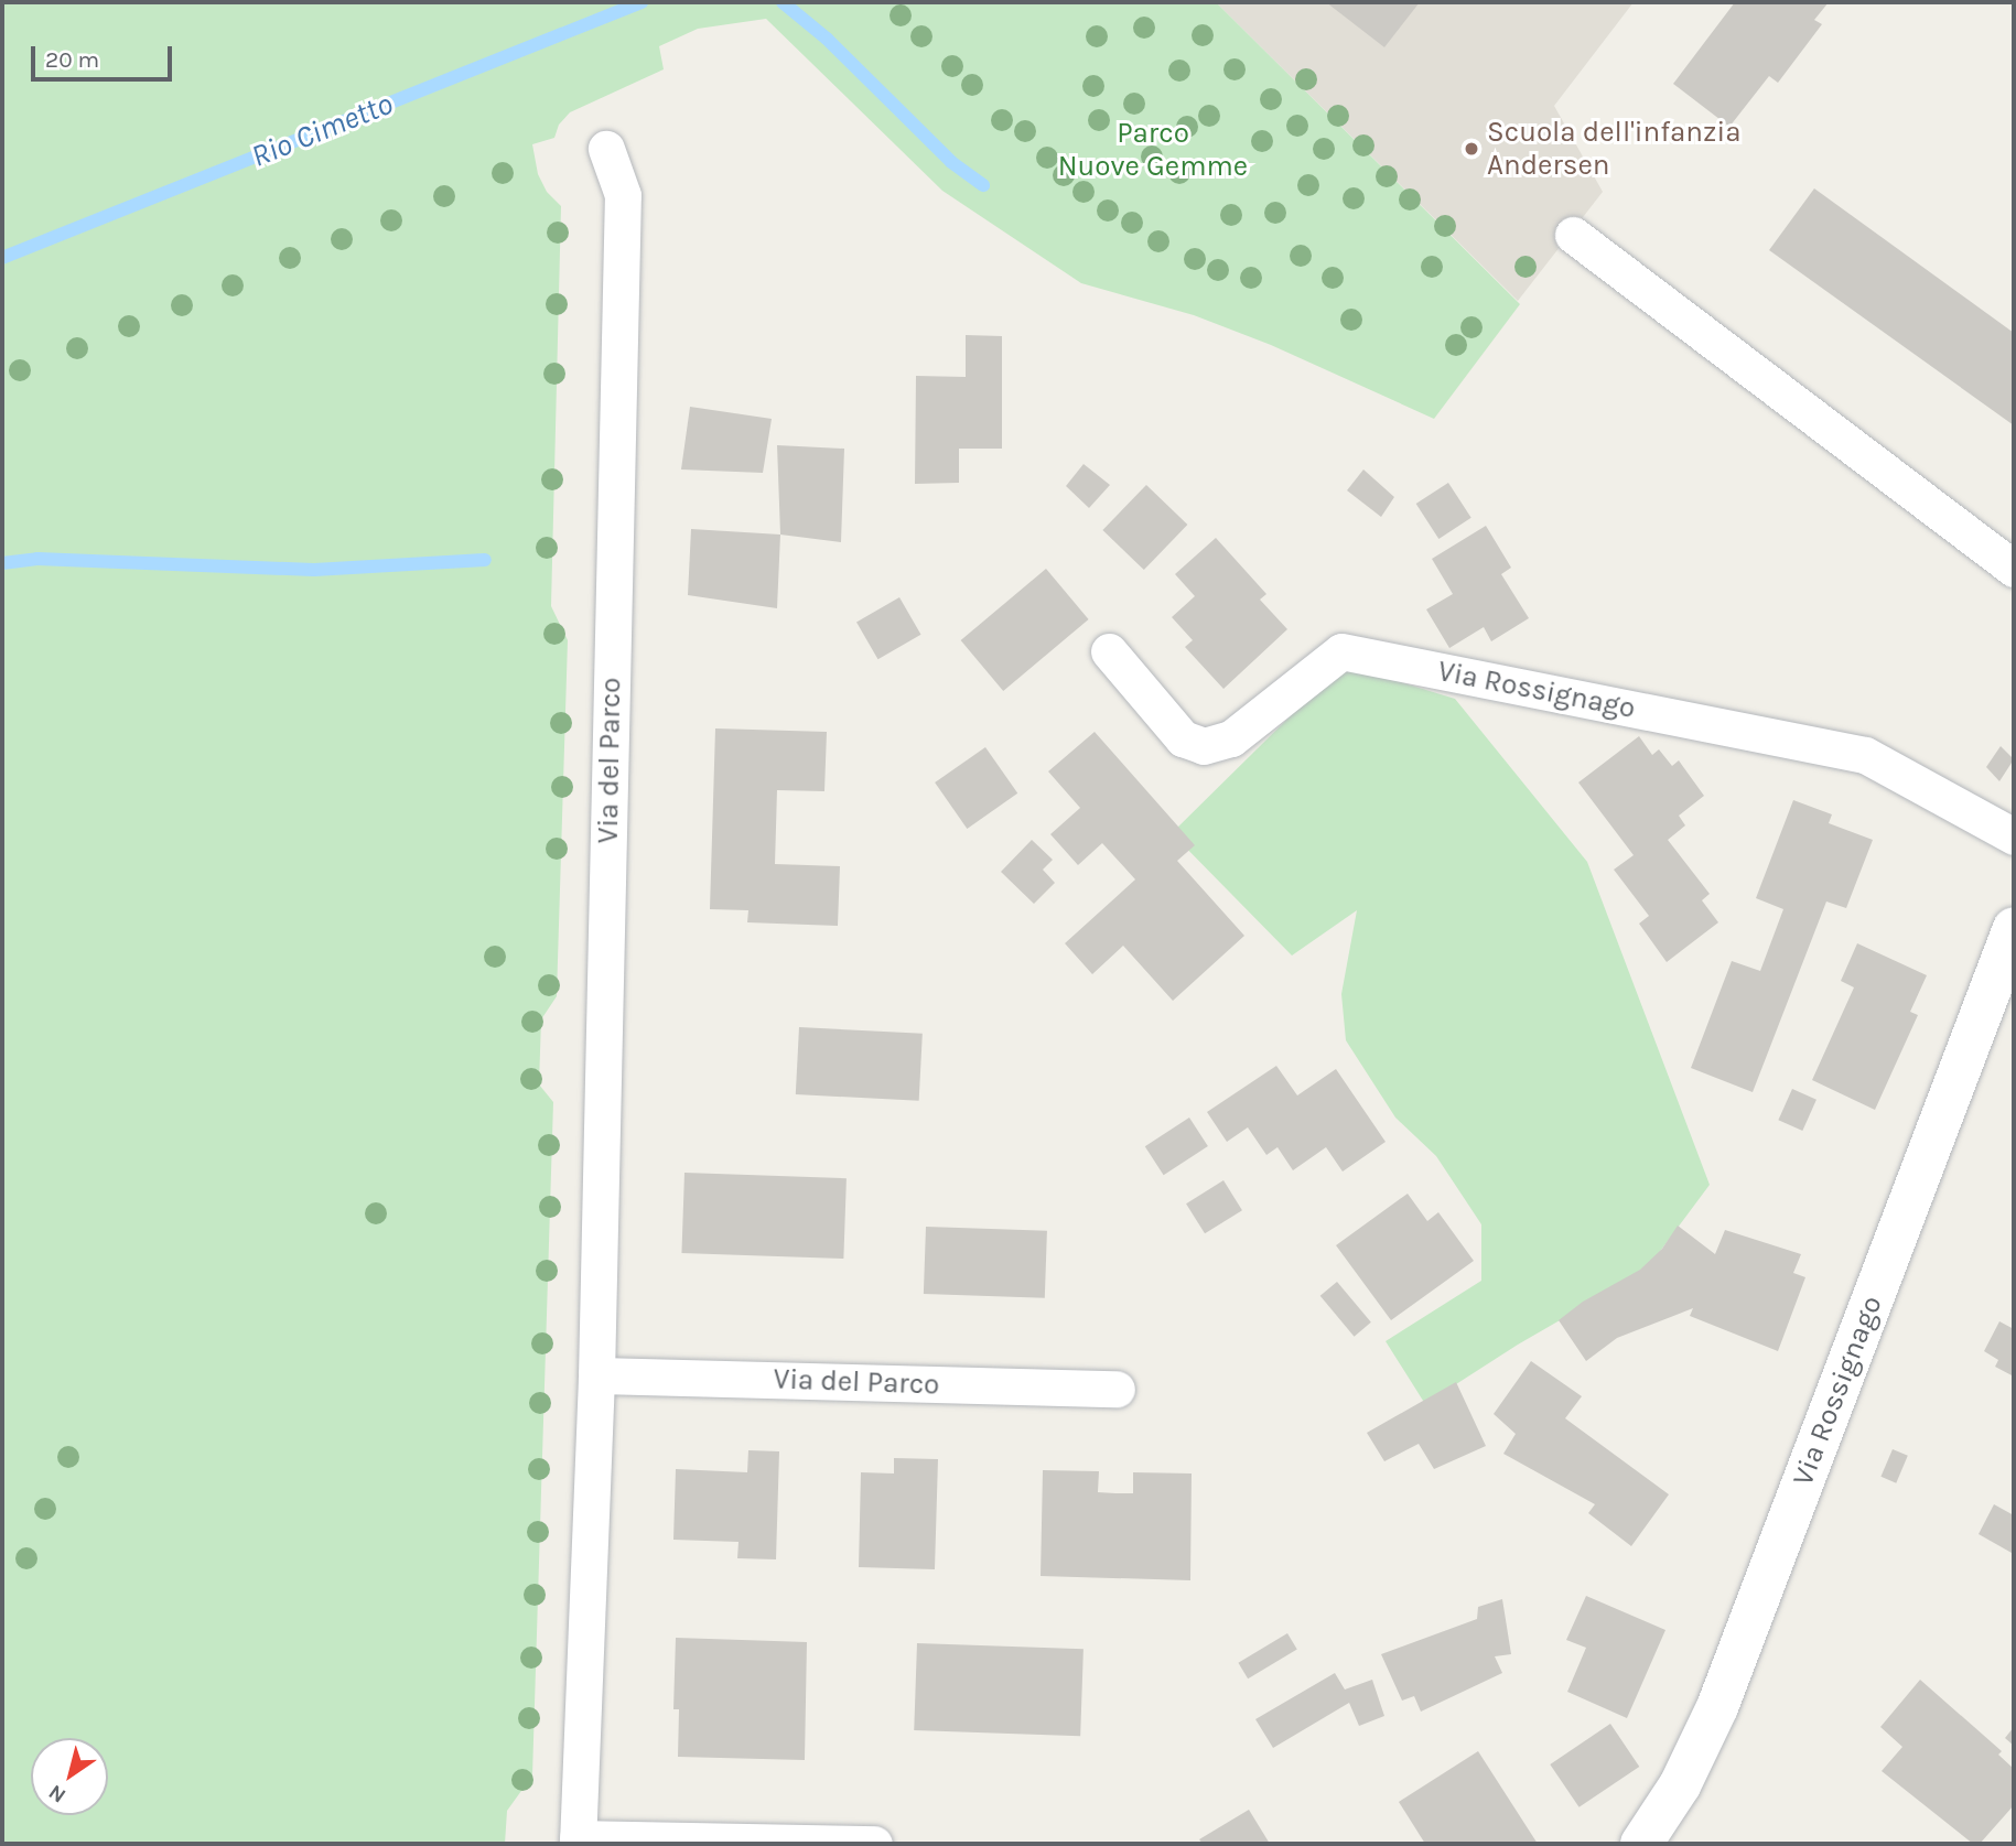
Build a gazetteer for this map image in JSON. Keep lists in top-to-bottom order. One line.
{"streets":{"street":["Via Rossignago","Via del Parco"]},"water":["Rio Cimetto"],"parks":["Parco Nuove Gemme"],"places":["Scuola dell'infanzia Andersen"],"scale_bar":"20 m","north":"bottom left"}
